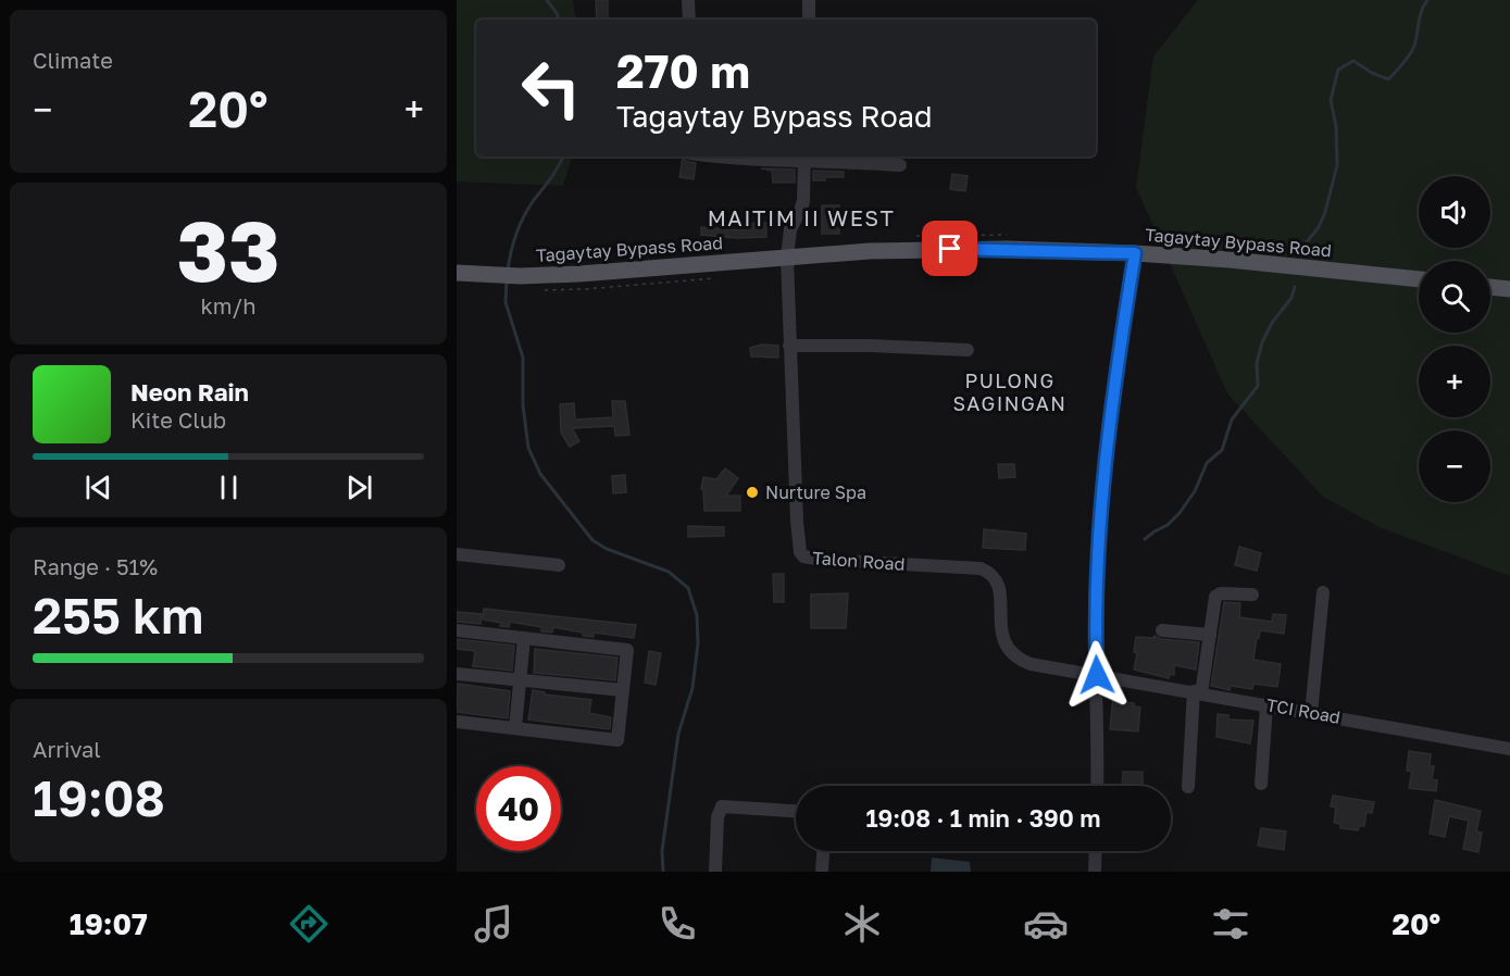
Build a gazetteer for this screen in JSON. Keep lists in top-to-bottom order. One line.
{"streets":{"main road":["Tagaytay Bypass Road"],"street":["Talon Road","TCI Road"]},"crossings":[["Tagaytay Bypass Road","Talon Road"],["Talon Road","TCI Road"]],"districts":["MAITIM II WEST","PULONG SAGINGAN"],"places":["Nurture Spa"],"page":{"tile":["Climate",["33","km/h"],["Range · 51%","255 km"],["Arrival","19:08"]],"turn":["270 m","Tagaytay Bypass Road"],"heat":["−","20°","+"],"map_buttons":["+","−"],"song":["Neon Rain","Kite Club"],"limit":"40","trip":"19:08 · 1 min · 390 m","tabs":["19:07","20°"]}}
